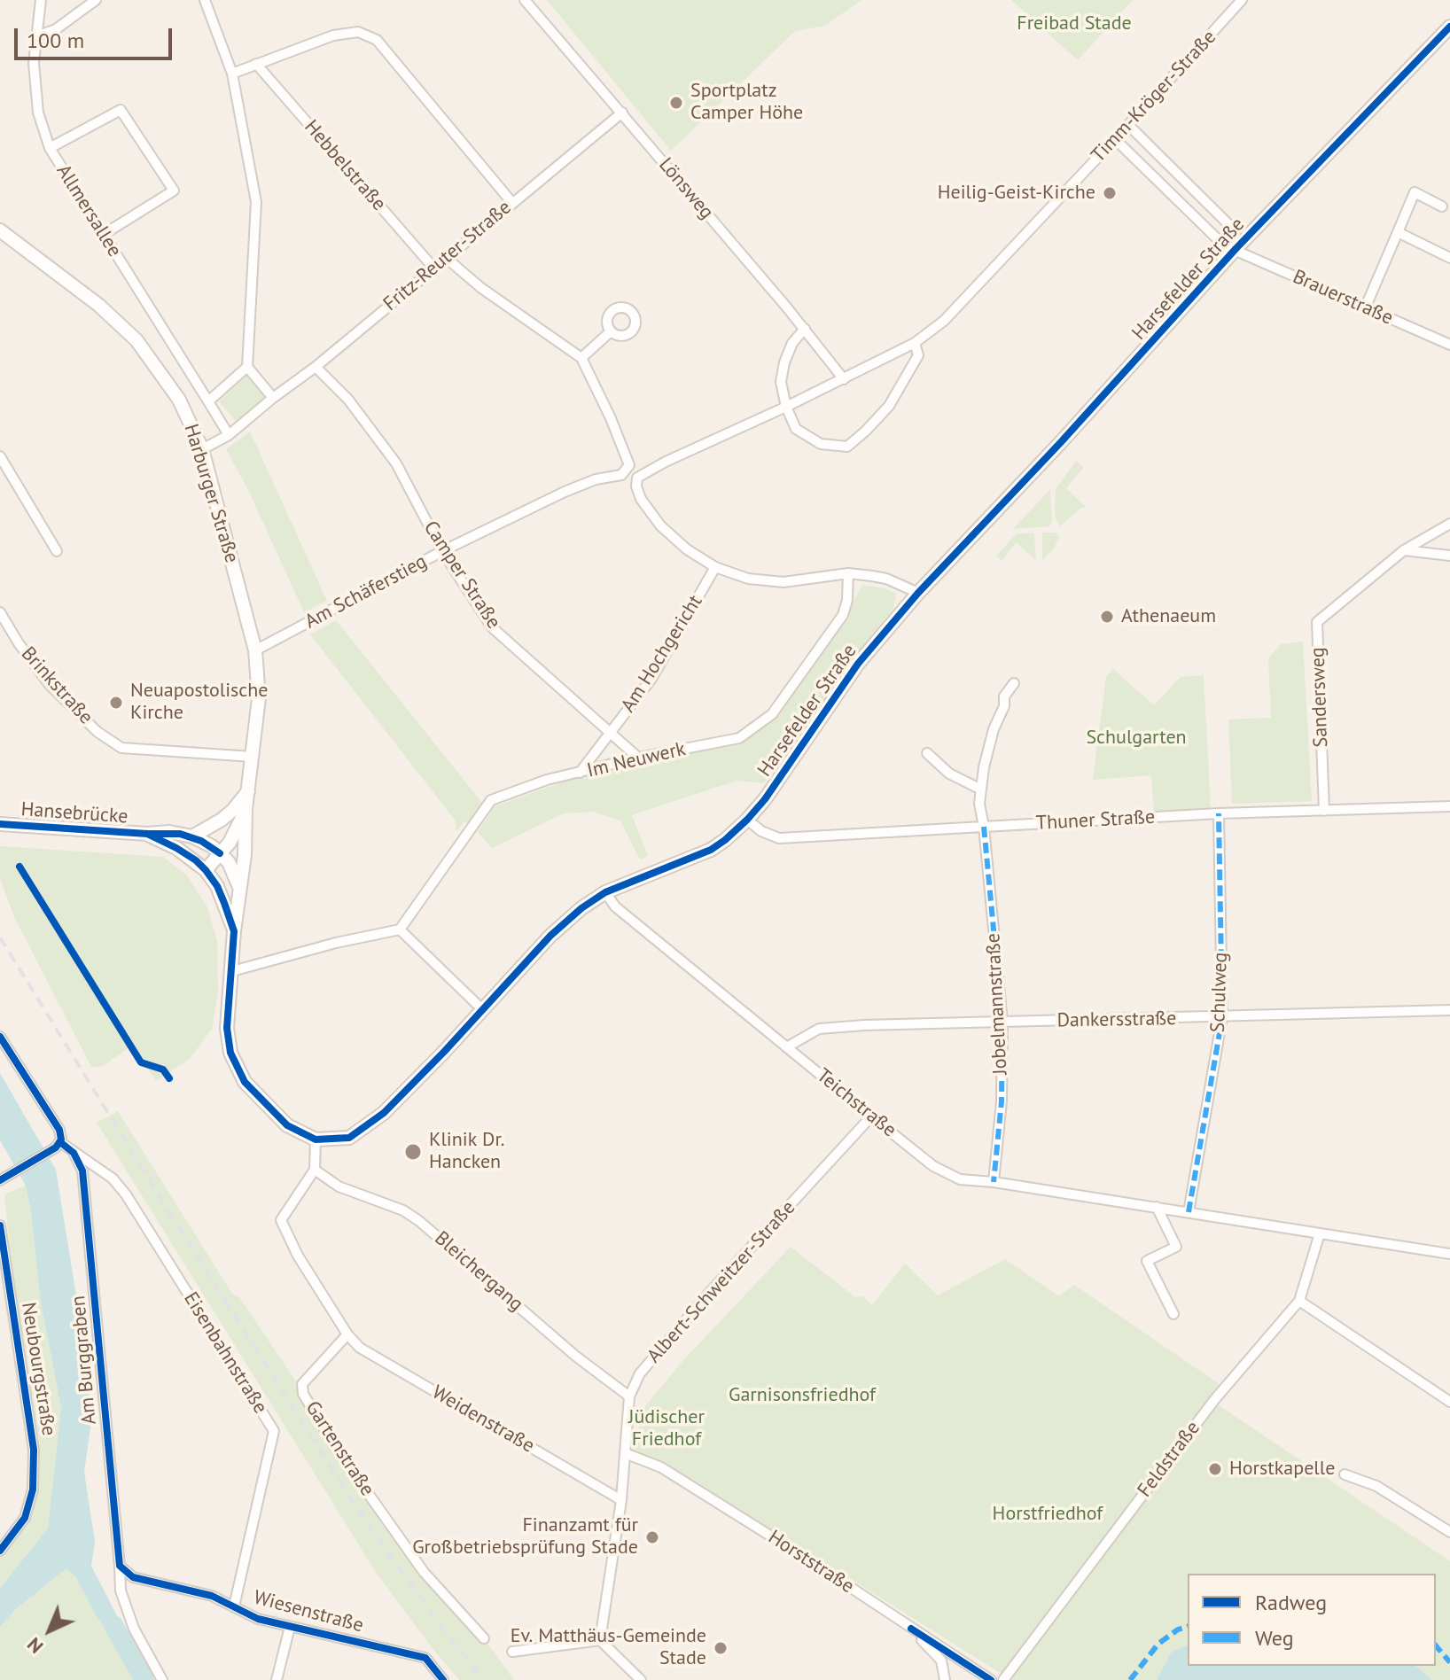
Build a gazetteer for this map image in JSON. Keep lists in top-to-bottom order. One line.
{"streets":{"main road":["Harsefelder Straße","Harburger Straße","Hansebrücke"],"street":["Timm-Kröger-Straße","Hebbelstraße","Lönsweg","Allmersallee","Fritz-Reuter-Straße","Brauerstraße","Camper Straße","Am Schäferstieg","Am Hochgericht","Brinkstraße","Sandersweg","Im Neuwerk","Thuner Straße","Schulweg","Jobelmannstraße","Dankersstraße","Teichstraße","Bleichergang","Albert-Schweitzer-Straße","Eisenbahnstraße","Am Burggraben","Neubourgstraße","Weidenstraße","Gartenstraße","Feldstraße","Horststraße","Wiesenstraße"]},"crossings":[["Timm-Kröger-Straße","Lönsweg"],["Timm-Kröger-Straße","Brauerstraße"],["Hebbelstraße","Fritz-Reuter-Straße"],["Lönsweg","Fritz-Reuter-Straße"],["Allmersallee","Fritz-Reuter-Straße"],["Fritz-Reuter-Straße","Harburger Straße"],["Fritz-Reuter-Straße","Camper Straße"],["Harsefelder Straße","Brauerstraße"],["Harsefelder Straße","Harburger Straße"],["Harsefelder Straße","Im Neuwerk"],["Harsefelder Straße","Thuner Straße"],["Harsefelder Straße","Teichstraße"],["Harburger Straße","Am Schäferstieg"],["Harburger Straße","Brinkstraße"],["Harburger Straße","Im Neuwerk"],["Harburger Straße","Hansebrücke"],["Camper Straße","Am Schäferstieg"],["Camper Straße","Am Hochgericht"],["Camper Straße","Im Neuwerk"],["Am Hochgericht","Im Neuwerk"],["Sandersweg","Thuner Straße"],["Thuner Straße","Schulweg"],["Thuner Straße","Jobelmannstraße"],["Schulweg","Dankersstraße"],["Schulweg","Teichstraße"],["Jobelmannstraße","Dankersstraße"],["Jobelmannstraße","Teichstraße"],["Dankersstraße","Teichstraße"],["Teichstraße","Albert-Schweitzer-Straße"],["Teichstraße","Feldstraße"],["Bleichergang","Albert-Schweitzer-Straße"],["Albert-Schweitzer-Straße","Weidenstraße"],["Albert-Schweitzer-Straße","Horststraße"],["Eisenbahnstraße","Am Burggraben"],["Eisenbahnstraße","Wiesenstraße"],["Am Burggraben","Wiesenstraße"],["Weidenstraße","Gartenstraße"]],"parks":["Freibad Stade","Schulgarten","Garnisonsfriedhof","Jüdischer Friedhof","Horstfriedhof"],"places":["Sportplatz Camper Höhe","Heilig-Geist-Kirche","Athenaeum","Neuapostolische Kirche","Klinik Dr. Hancken","Horstkapelle","Finanzamt für Großbetriebsprüfung Stade","Ev. Matthäus-Gemeinde Stade"],"legend":["Radweg","Weg"],"scale_bar":"100 m","north":"bottom left"}
